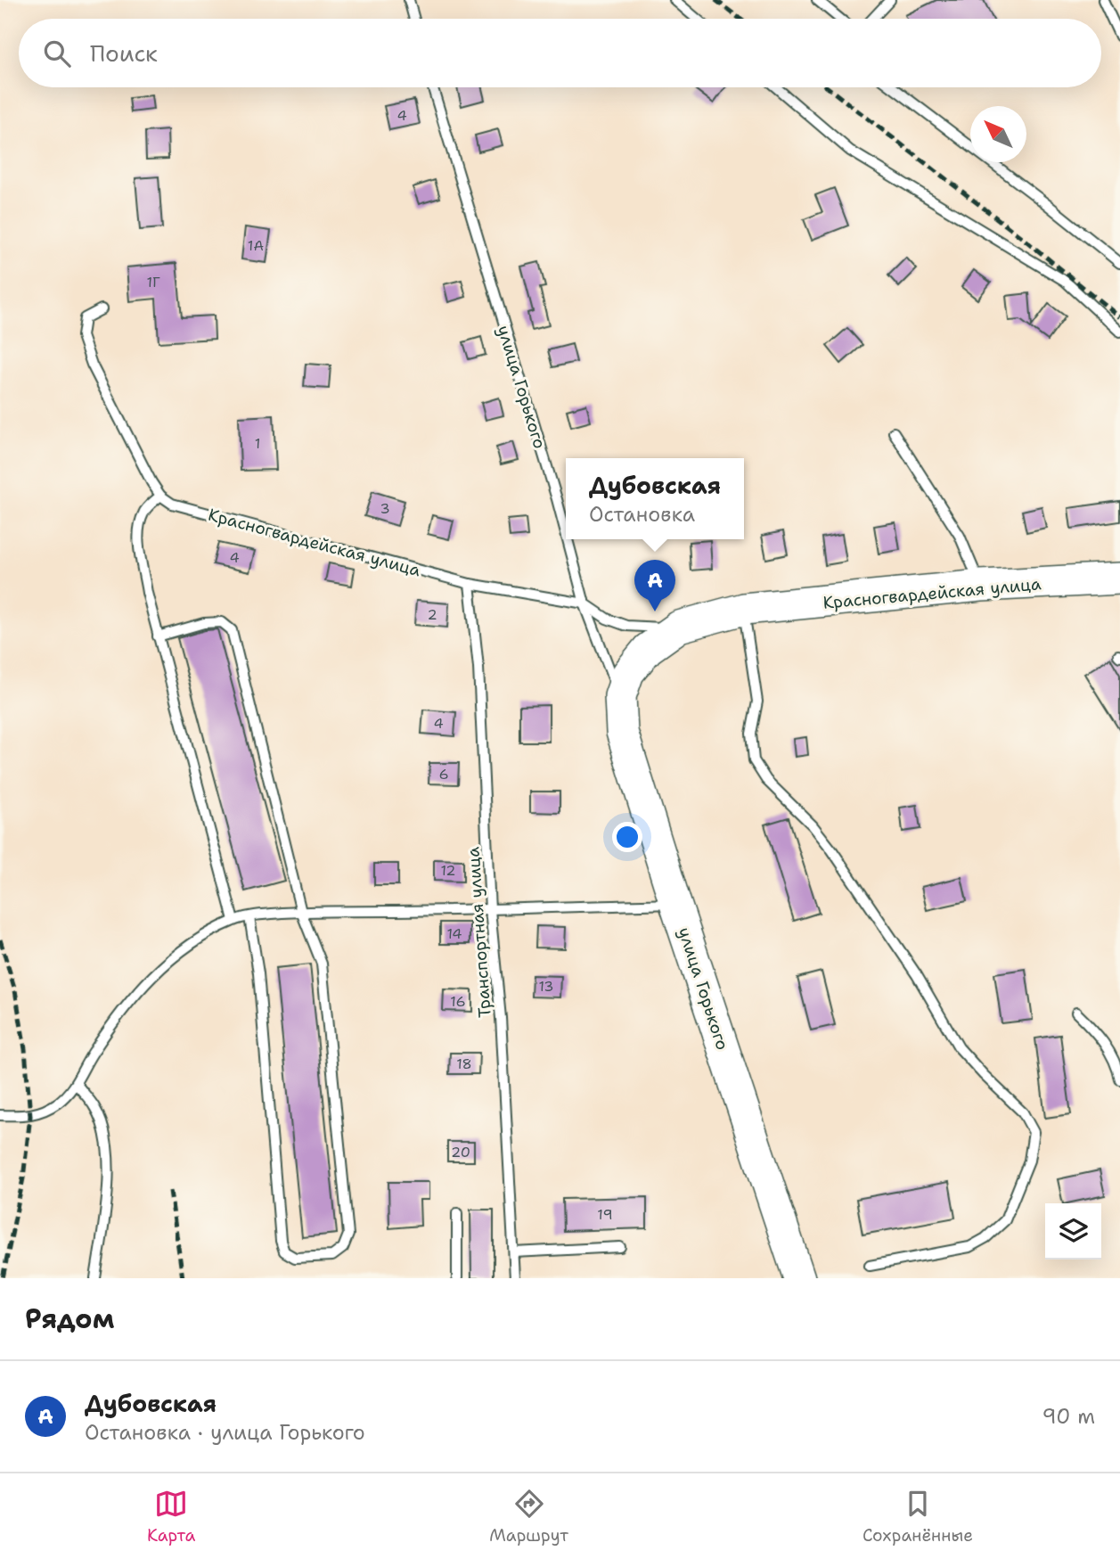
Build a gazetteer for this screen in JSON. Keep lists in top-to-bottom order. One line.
{"streets":{"main road":["улица Горького","Красногвардейская улица"],"lane":["Транспортная улица"]},"crossings":[["улица Горького","Красногвардейская улица"],["Красногвардейская улица","Транспортная улица"]],"house_numbers":["4","1А","1Г","1","3","4","2","4","6","12","14","13","16","18","20","19"],"north":"top left","page":{"search":"Поиск","popup":["Дубовская","Остановка"],"pins":"A","heading":"Рядом","list":[{"mark":"A","name":"Дубовская","note":"Остановка · улица Горького","value":"90 m"}],"nav":["Карта","Маршрут","Сохранённые"]}}
